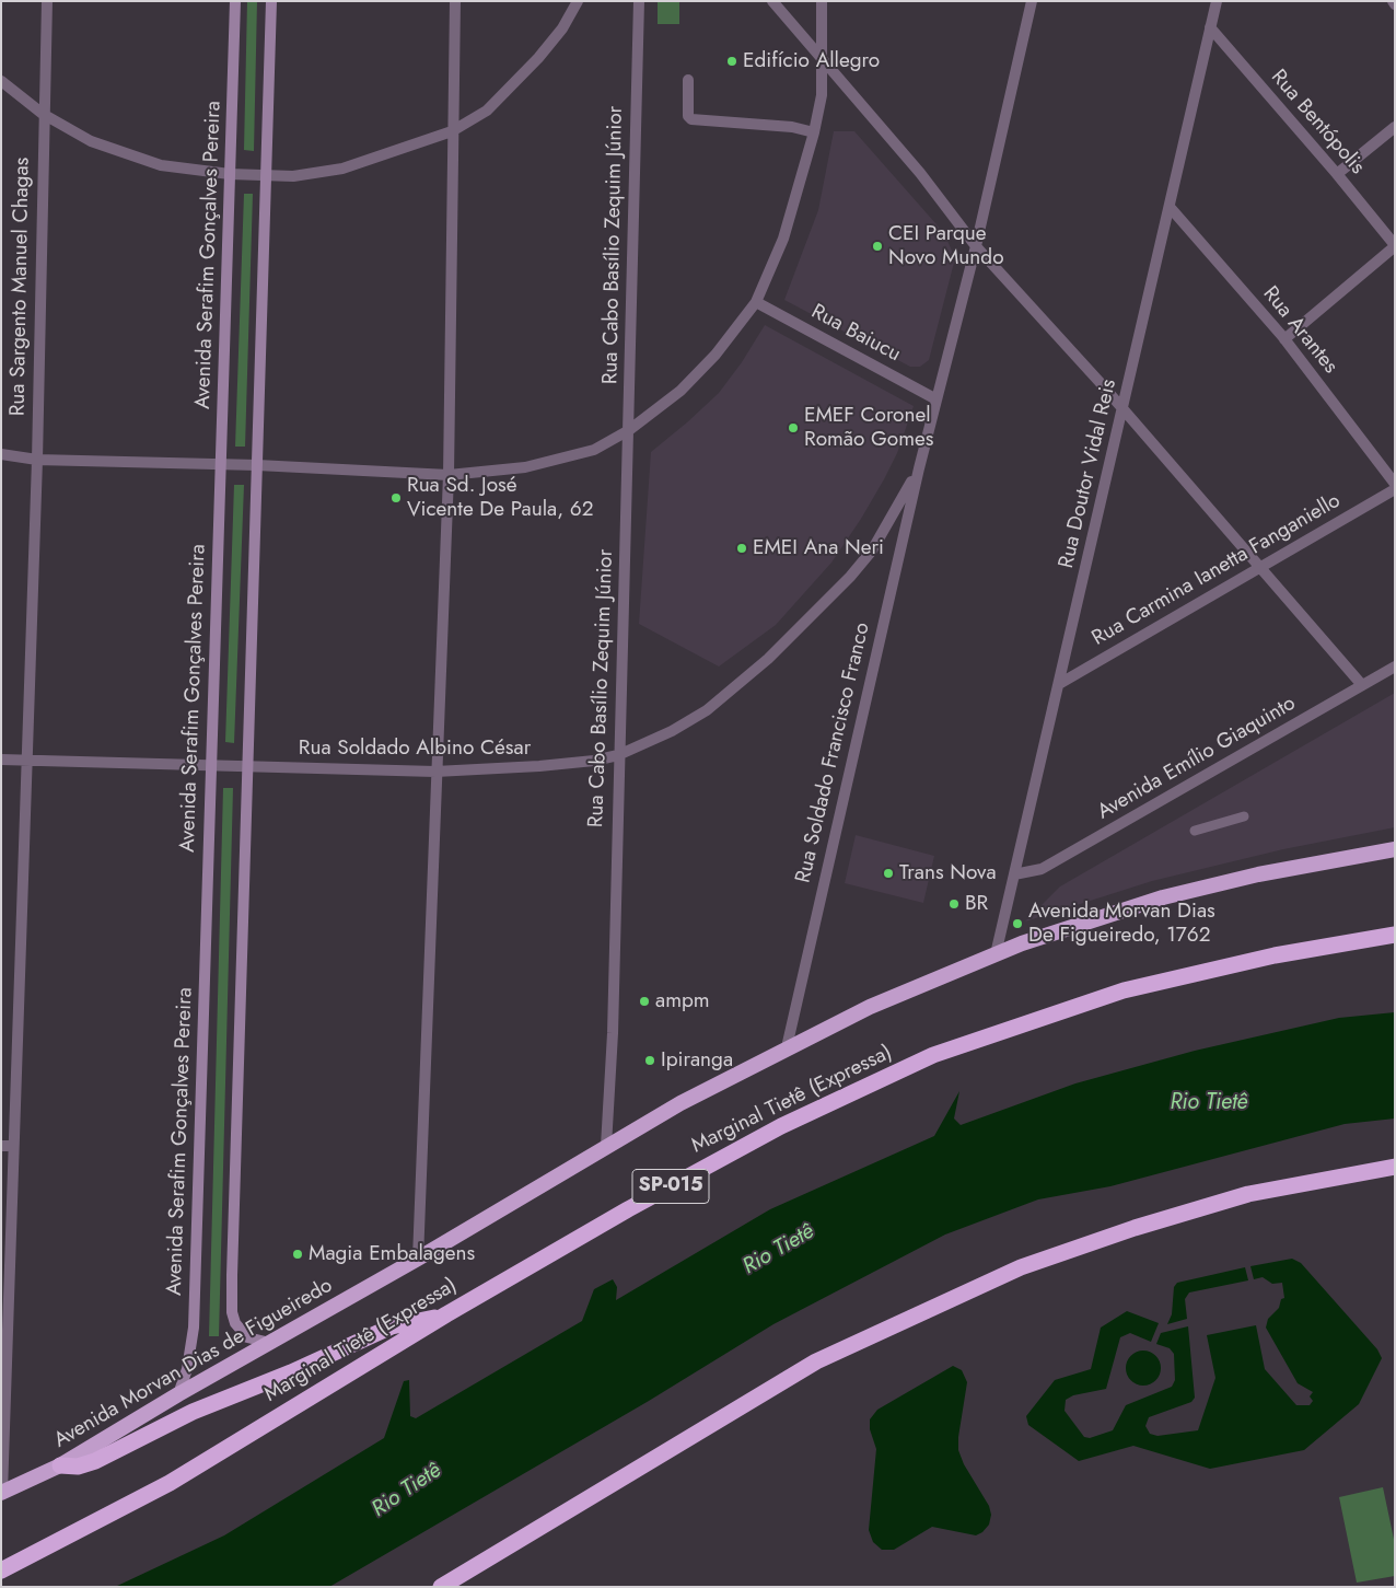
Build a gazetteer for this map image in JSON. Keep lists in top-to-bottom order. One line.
{"streets":{"highway":["Marginal Tietê (Expressa)","SP-015","Avenida Morvan Dias de Figueiredo"],"main road":["Avenida Serafim Gonçalves Pereira"],"street":["Rua Bentópolis","Rua Cabo Basílio Zequim Júnior","Rua Sargento Manuel Chagas","Rua Arantes","Rua Baiucu","Rua Doutor Vidal Reis","Rua Carmina Ianetta Fanganiello","Rua Soldado Albino César","Rua Soldado Francisco Franco","Avenida Emílio Giaquinto"]},"crossings":[["Rua Bentópolis","Rua Doutor Vidal Reis"],["Rua Cabo Basílio Zequim Júnior","Rua Soldado Albino César"],["Rua Cabo Basílio Zequim Júnior","Avenida Morvan Dias de Figueiredo"],["Avenida Serafim Gonçalves Pereira","Rua Soldado Albino César"],["Avenida Serafim Gonçalves Pereira","Avenida Morvan Dias de Figueiredo"],["Rua Sargento Manuel Chagas","Rua Soldado Albino César"],["Rua Sargento Manuel Chagas","Avenida Morvan Dias de Figueiredo"],["Rua Arantes","Rua Doutor Vidal Reis"],["Rua Doutor Vidal Reis","Rua Carmina Ianetta Fanganiello"],["Rua Doutor Vidal Reis","Avenida Emílio Giaquinto"],["Rua Doutor Vidal Reis","Avenida Morvan Dias de Figueiredo"],["Rua Soldado Albino César","Rua Soldado Francisco Franco"],["Rua Soldado Francisco Franco","Avenida Morvan Dias de Figueiredo"]],"water":["Rio Tietê"],"places":["Edifício Allegro","CEI Parque Novo Mundo","EMEF Coronel Romão Gomes","Rua Sd. José Vicente De Paula, 62","EMEI Ana Neri","Trans Nova","BR","Avenida Morvan Dias De Figueiredo, 1762","ampm","Ipiranga","Magia Embalagens"]}
